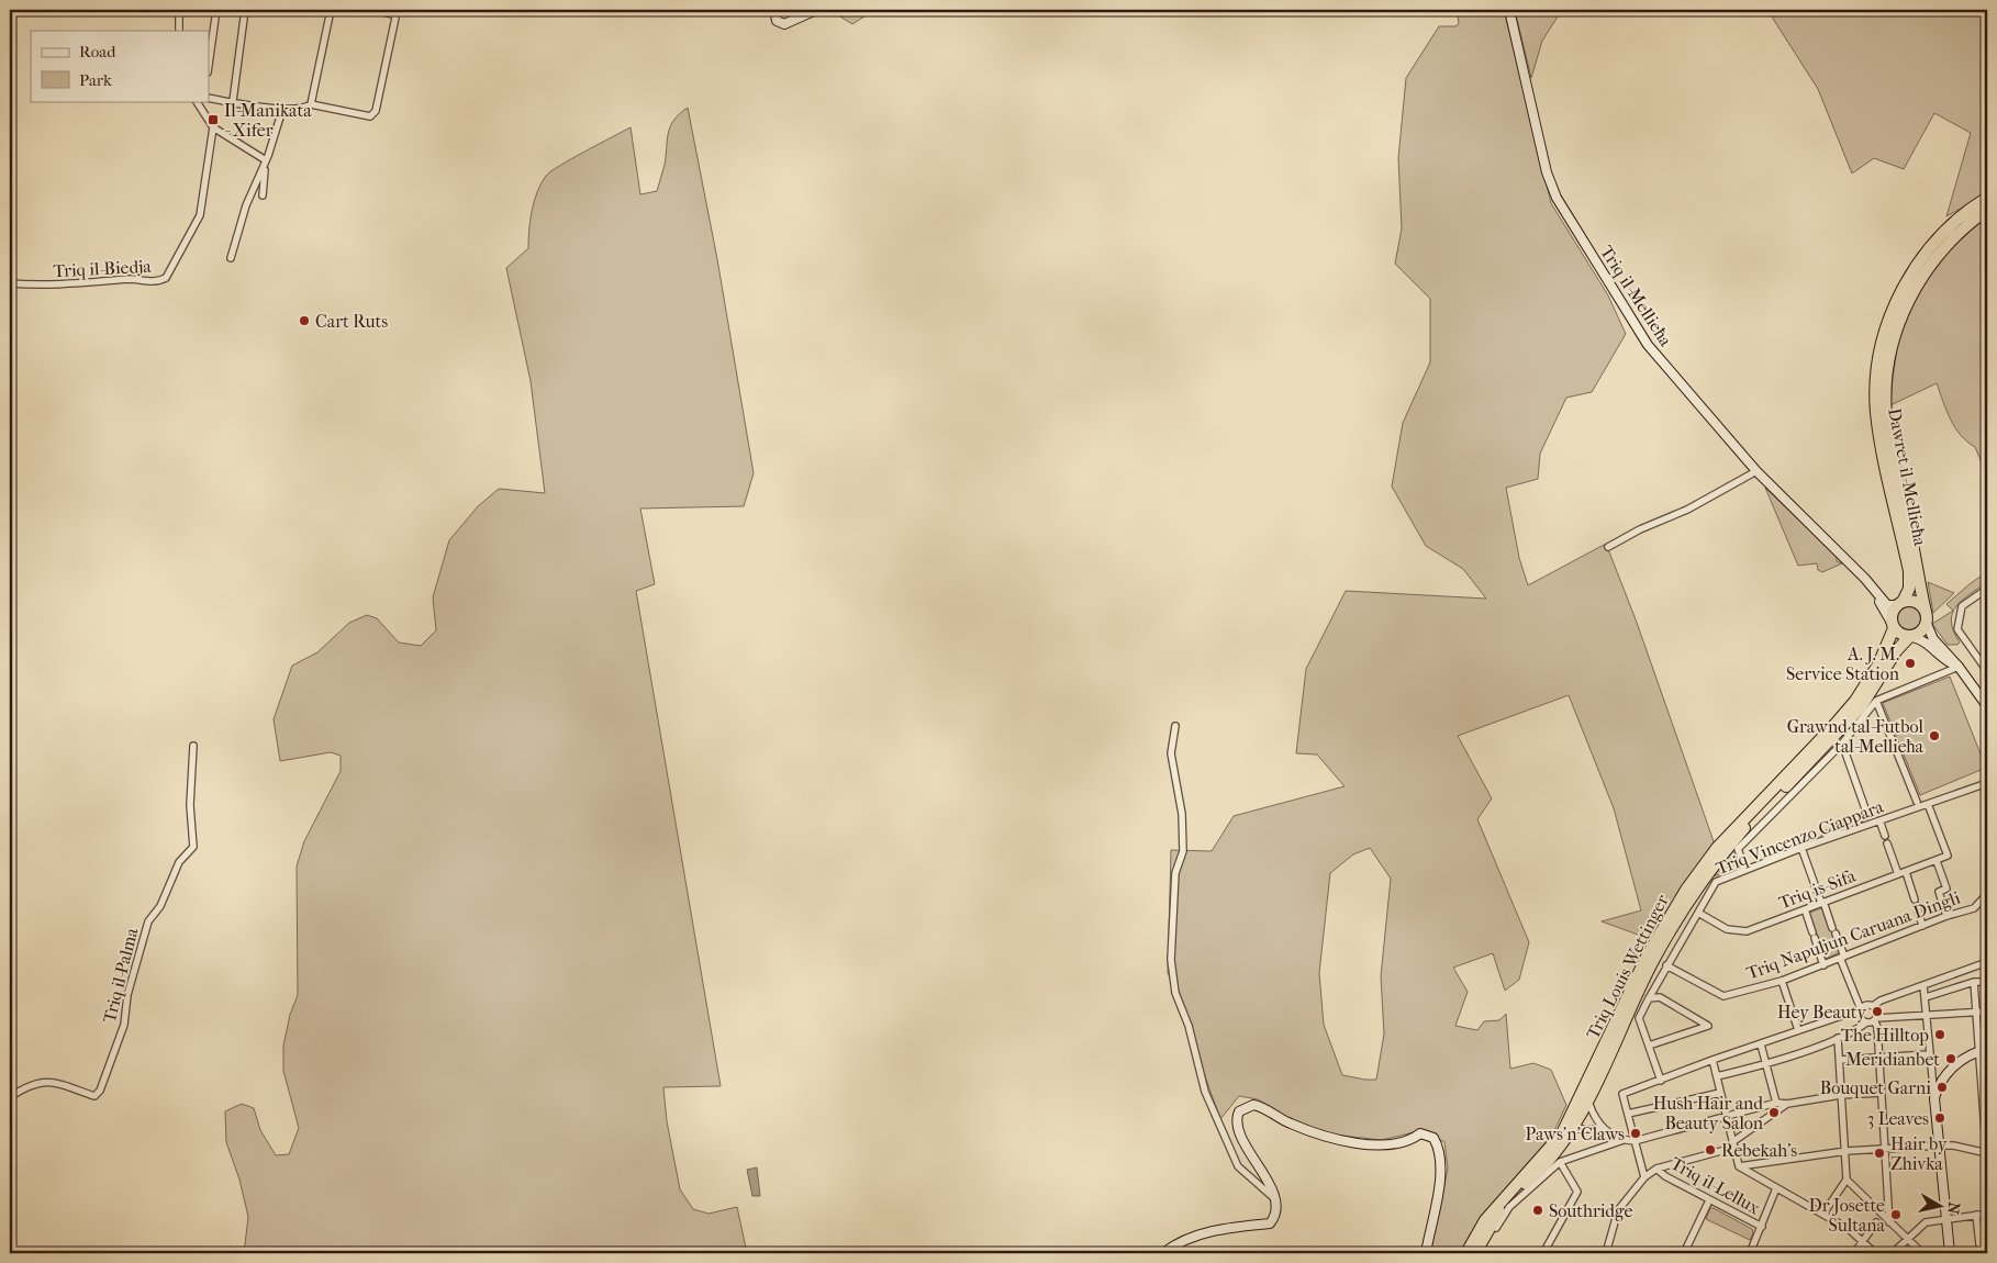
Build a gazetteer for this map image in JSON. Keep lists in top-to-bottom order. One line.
{"streets":{"highway":["Dawret il-Mellieħa","Triq Louis Wettinger"],"main road":["Triq il-Mellieħa"],"street":["Triq il-Biedja","Triq Vincenzo Ciappara","Triq is-Sifa","Triq Napuljun Caruana Dingli","Triq il-Palma","Triq il-Lellux"]},"crossings":[["Triq il-Mellieħa","Dawret il-Mellieħa"],["Triq il-Mellieħa","Triq Louis Wettinger"],["Dawret il-Mellieħa","Triq Louis Wettinger"],["Triq Vincenzo Ciappara","Triq is-Sifa"],["Triq Vincenzo Ciappara","Triq Napuljun Caruana Dingli"]],"places":{"transit":["Il-Manikata - Xifer"],"other":["Cart Ruts","A. J. M. Service Station","Grawnd tal-Futbol tal-Mellieħa","Hey Beauty","The Hilltop","Meridianbet","Bouquet Garni","Hush Hair and Beauty Salon","3 Leaves","Paws'n'Claws","Rebekah's","Hair by Zhivka","Southridge","Dr Josette Sultana"]},"legend":["Road","Park"],"north":"right"}
